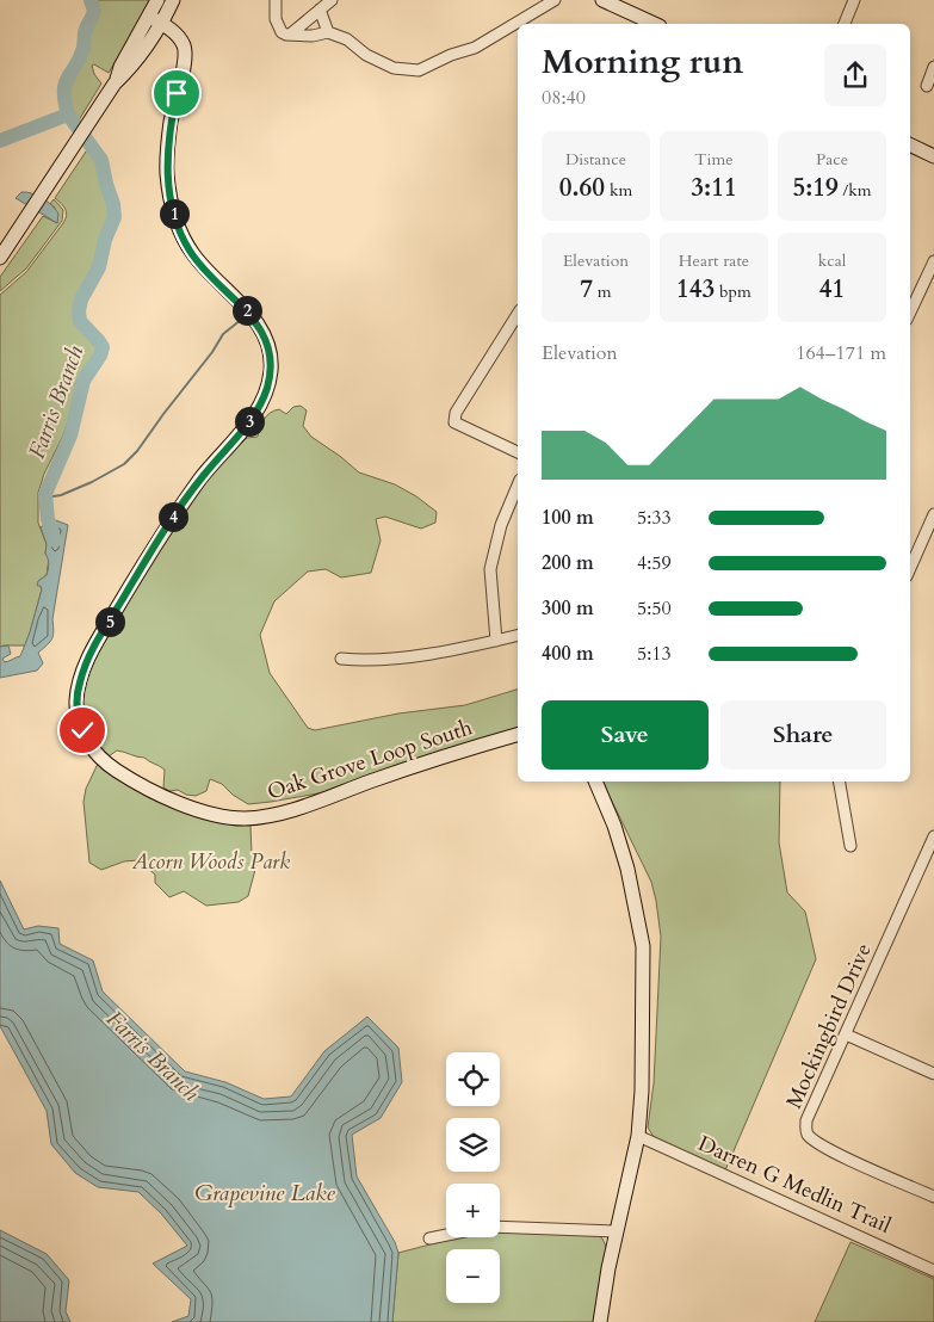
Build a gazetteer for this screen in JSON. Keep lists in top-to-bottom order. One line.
{"streets":{"street":["Oak Grove Loop South","Mockingbird Drive","Darren G Medlin Trail"]},"water":["Farris Branch","Grapevine Lake"],"parks":["Acorn Woods Park"],"page":{"heading":["Morning run","08:40"],"stats":[["Distance","0.60 km"],["Time","3:11"],["Pace","5:19 /km"],["Elevation","7 m"],["Heart rate","143 bpm"],["kcal","41"]],"pins":["1","2","3","4","5"],"chart":["Elevation","164–171 m"],"list":[{"name":"100 m","note":"5:33"},{"name":"200 m","note":"4:59"},{"name":"300 m","note":"5:50"},{"name":"400 m","note":"5:13"}],"buttons":["Save","Share"],"map_buttons":["+","−"]}}
